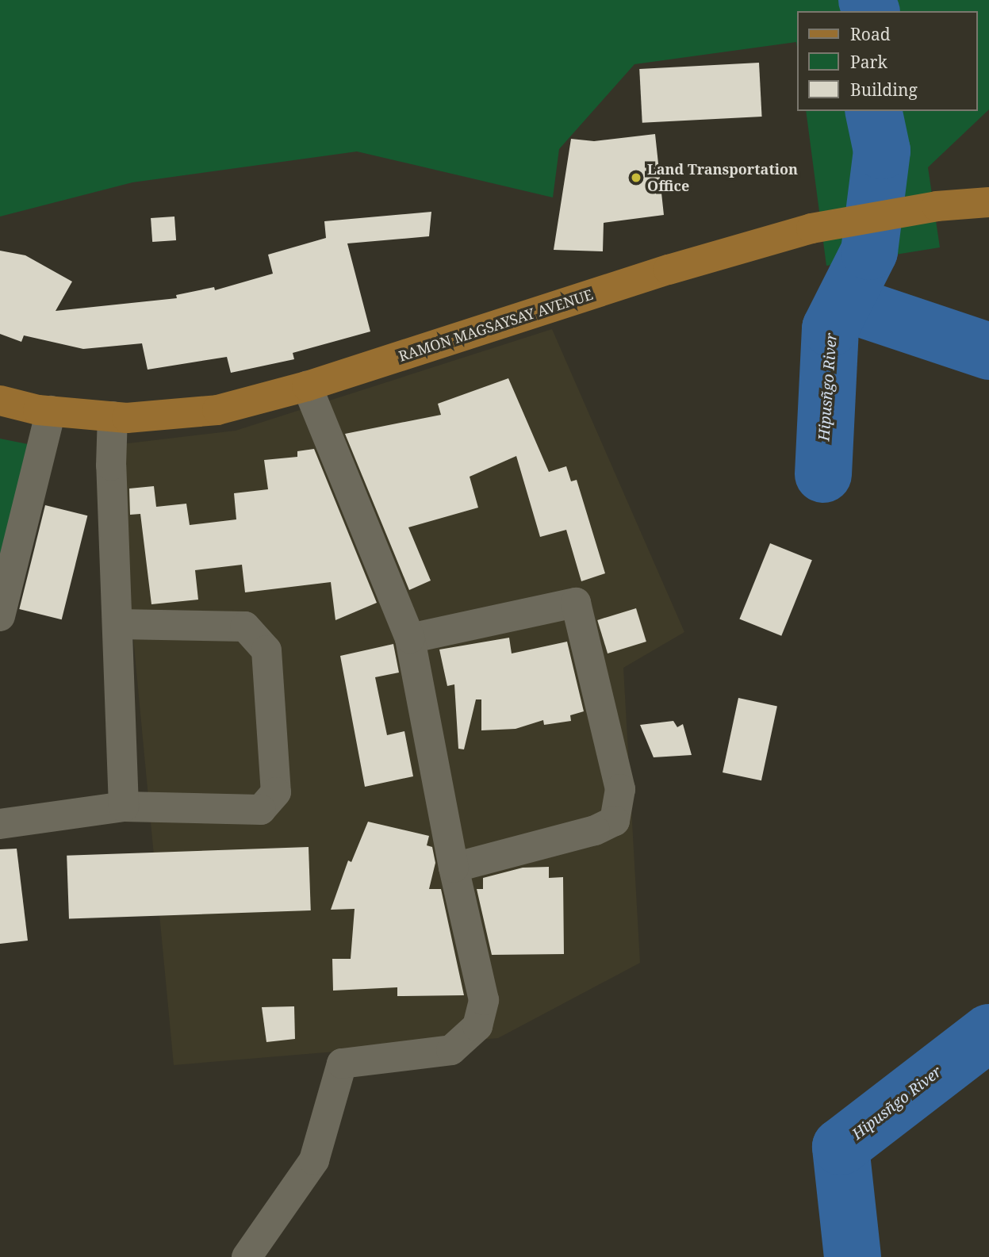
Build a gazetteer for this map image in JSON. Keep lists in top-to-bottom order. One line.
{"streets":{"main road":["RAMON MAGSAYSAY AVENUE"]},"water":["Hipusñgo River"],"places":["Land Transportation Office"],"legend":["Road","Park","Building"]}
